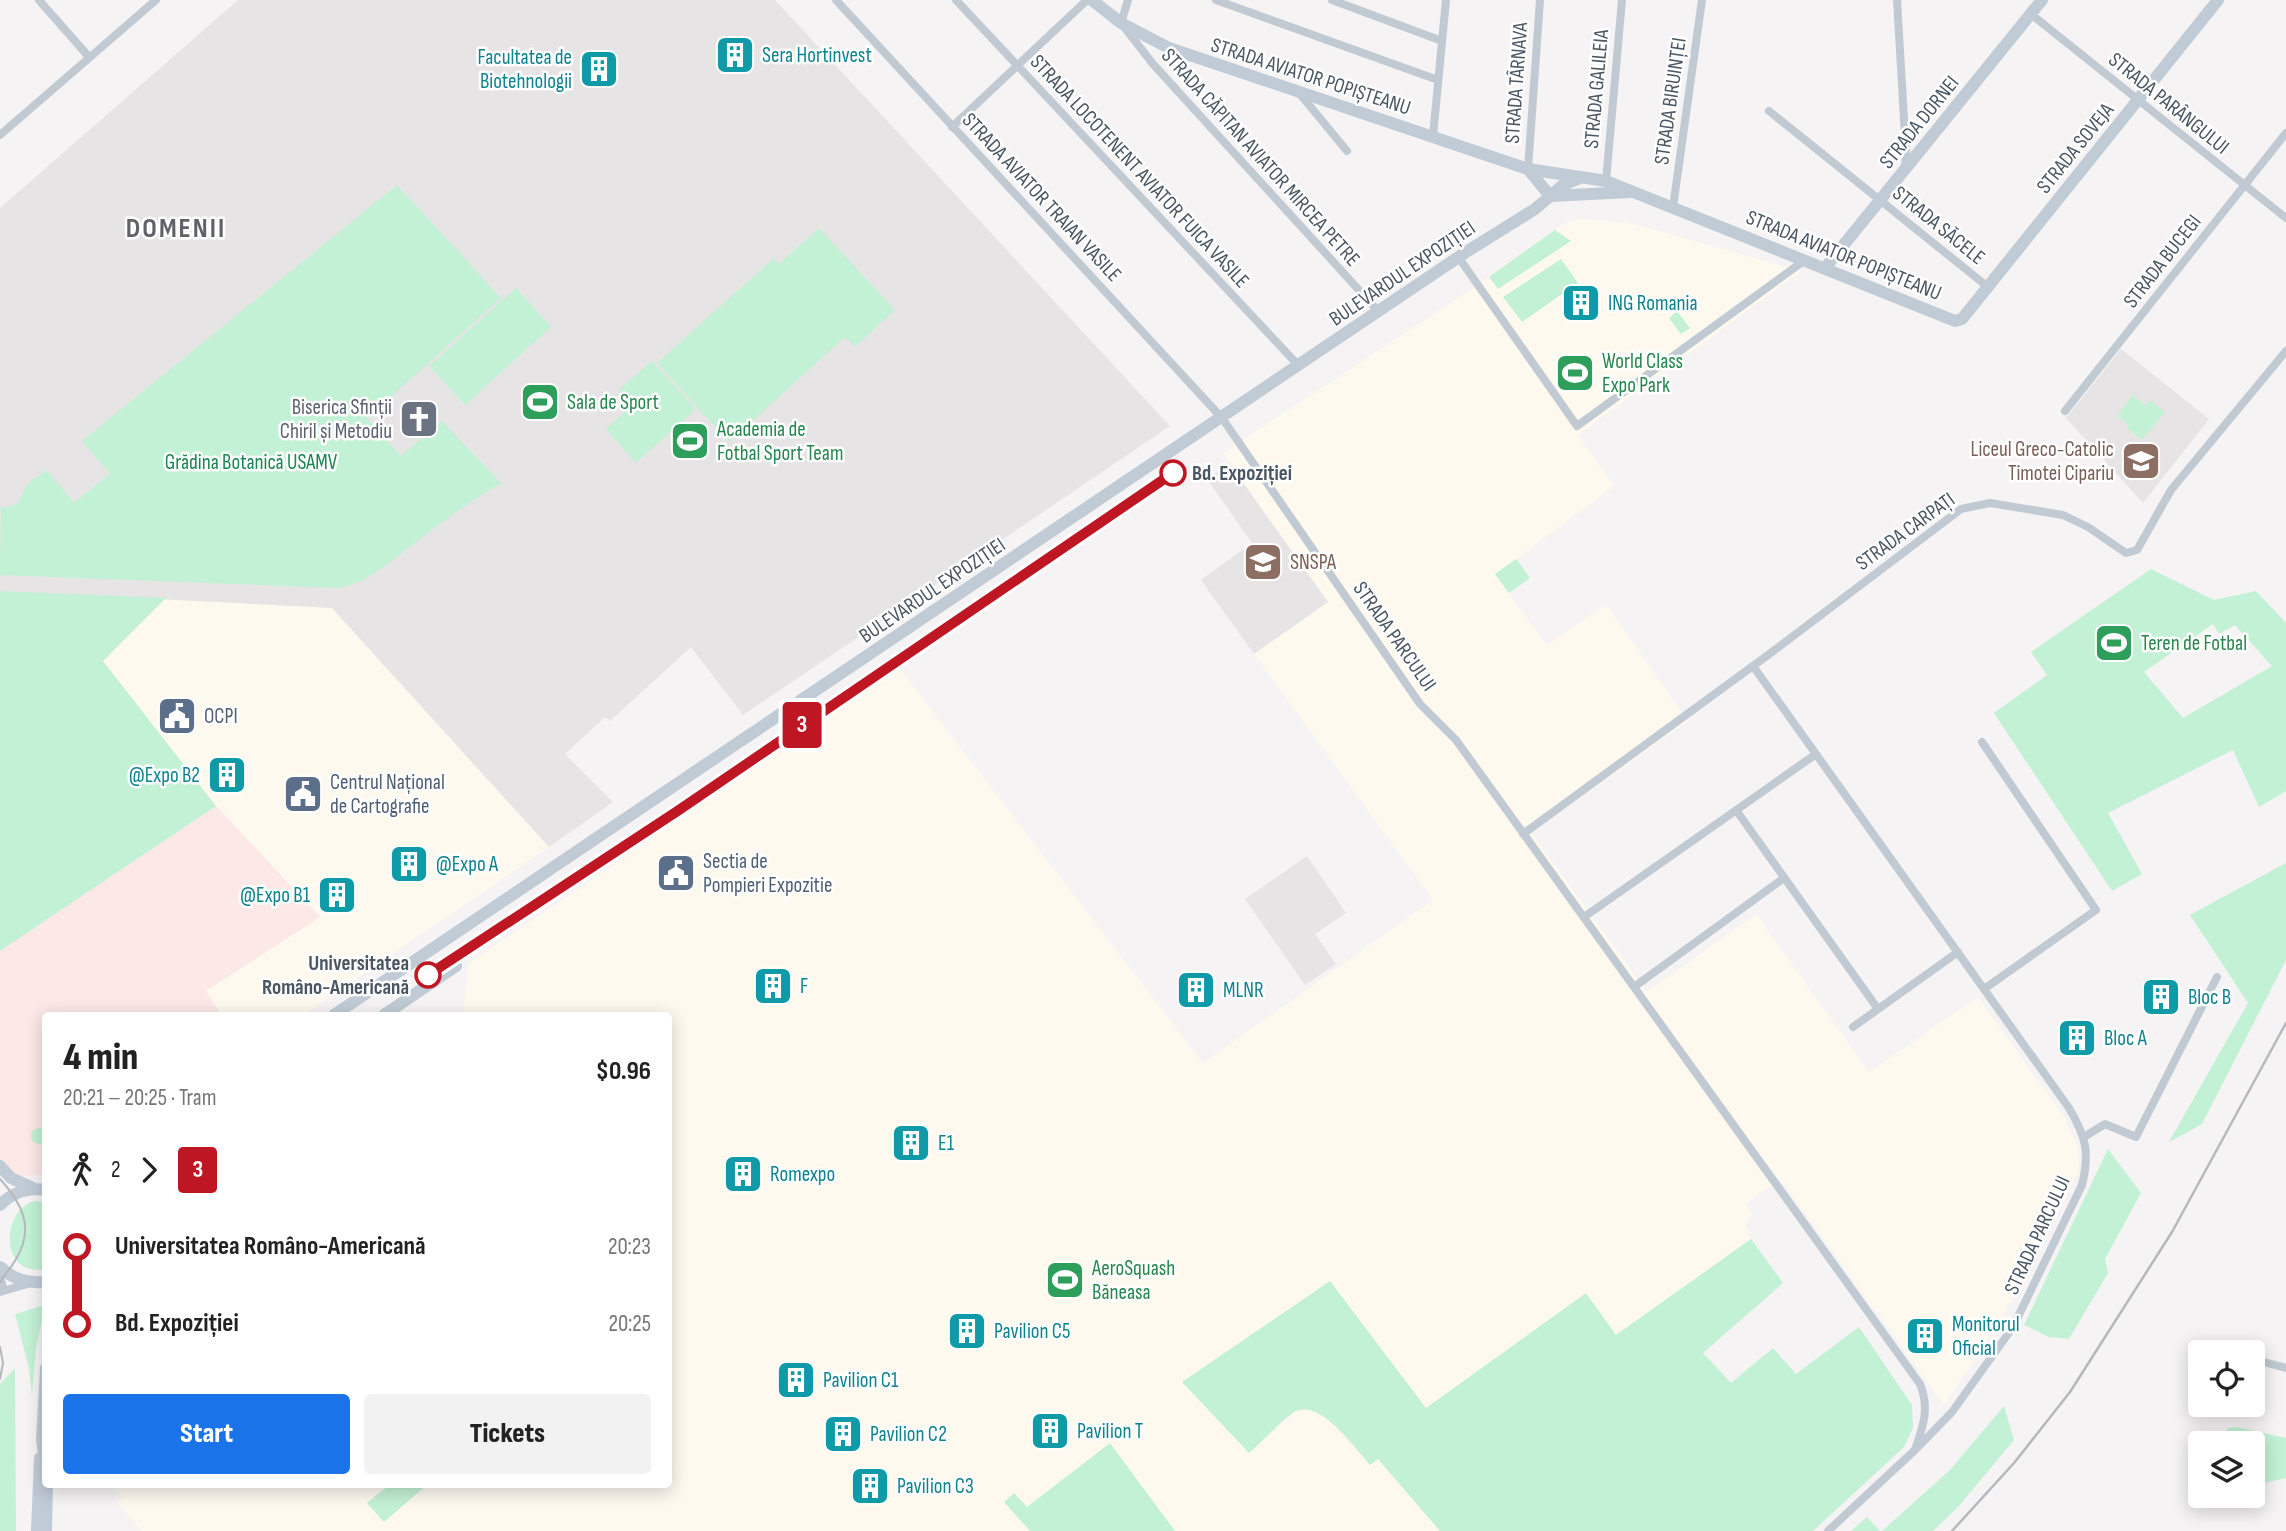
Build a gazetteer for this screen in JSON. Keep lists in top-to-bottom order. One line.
{"streets":{"street":["STRADA AVIATOR POPIȘTEANU","STRADA TÂRNAVA","STRADA GALILEIA","STRADA BIRUINȚEI","STRADA PARÂNGULUI","STRADA DORNEI","STRADA SOVEJA","STRADA CĂPITAN AVIATOR MIRCEA PETRE","STRADA LOCOTENENT AVIATOR FUICA VASILE","STRADA AVIATOR TRAIAN VASILE","STRADA SĂCELE","STRADA BUCEGI","BULEVARDUL EXPOZIȚIEI","STRADA CARPAȚI","STRADA PARCULUI"]},"crossings":[["STRADA AVIATOR POPIȘTEANU","STRADA TÂRNAVA"],["STRADA AVIATOR POPIȘTEANU","STRADA GALILEIA"],["STRADA AVIATOR POPIȘTEANU","STRADA BIRUINȚEI"],["STRADA AVIATOR POPIȘTEANU","STRADA DORNEI"],["STRADA AVIATOR POPIȘTEANU","STRADA SOVEJA"],["STRADA AVIATOR POPIȘTEANU","STRADA CĂPITAN AVIATOR MIRCEA PETRE"],["STRADA AVIATOR POPIȘTEANU","BULEVARDUL EXPOZIȚIEI"],["STRADA PARÂNGULUI","STRADA DORNEI"],["STRADA PARÂNGULUI","STRADA SOVEJA"],["STRADA PARÂNGULUI","STRADA BUCEGI"],["STRADA DORNEI","STRADA SĂCELE"],["STRADA SOVEJA","STRADA SĂCELE"],["STRADA CĂPITAN AVIATOR MIRCEA PETRE","BULEVARDUL EXPOZIȚIEI"],["STRADA LOCOTENENT AVIATOR FUICA VASILE","BULEVARDUL EXPOZIȚIEI"],["STRADA AVIATOR TRAIAN VASILE","BULEVARDUL EXPOZIȚIEI"],["STRADA AVIATOR TRAIAN VASILE","STRADA PARCULUI"],["BULEVARDUL EXPOZIȚIEI","STRADA PARCULUI"],["STRADA CARPAȚI","STRADA PARCULUI"]],"districts":["DOMENII"],"parks":["Grădina Botanică USAMV"],"places":{"building":["Sera Hortinvest","Facultatea de Biotehnologii","ING Romania","@Expo B2","@Expo A","@Expo B1","F","MLNR","Bloc B","Bloc A","E1","Romexpo","Pavilion C5","Monitorul Oficial","Pavilion C1","Pavilion T","Pavilion C2","Pavilion C3"],"sports":["World Class Expo Park","Sala de Sport","Academia de Fotbal Sport Team","Teren de Fotbal","AeroSquash Băneasa"],"church":["Biserica Sfinții Chiril și Metodiu"],"school or university":["Liceul Greco-Catolic Timotei Cipariu","SNSPA"],"other":["Bd. Expoziției","Universitatea Româno-Americană"],"public building":["OCPI","Centrul Național de Cartografie","Sectia de Pompieri Expozitie"]},"lines":["tram line 3"],"page":{"on_map":"3","heading":["4 min","20:21 – 20:25 · Tram","$0.96"],"legs":["2","3"],"list":[{"name":"Universitatea Româno-Americană","value":"20:23"},{"name":"Bd. Expoziției","value":"20:25"}],"buttons":["Start","Tickets"]}}
